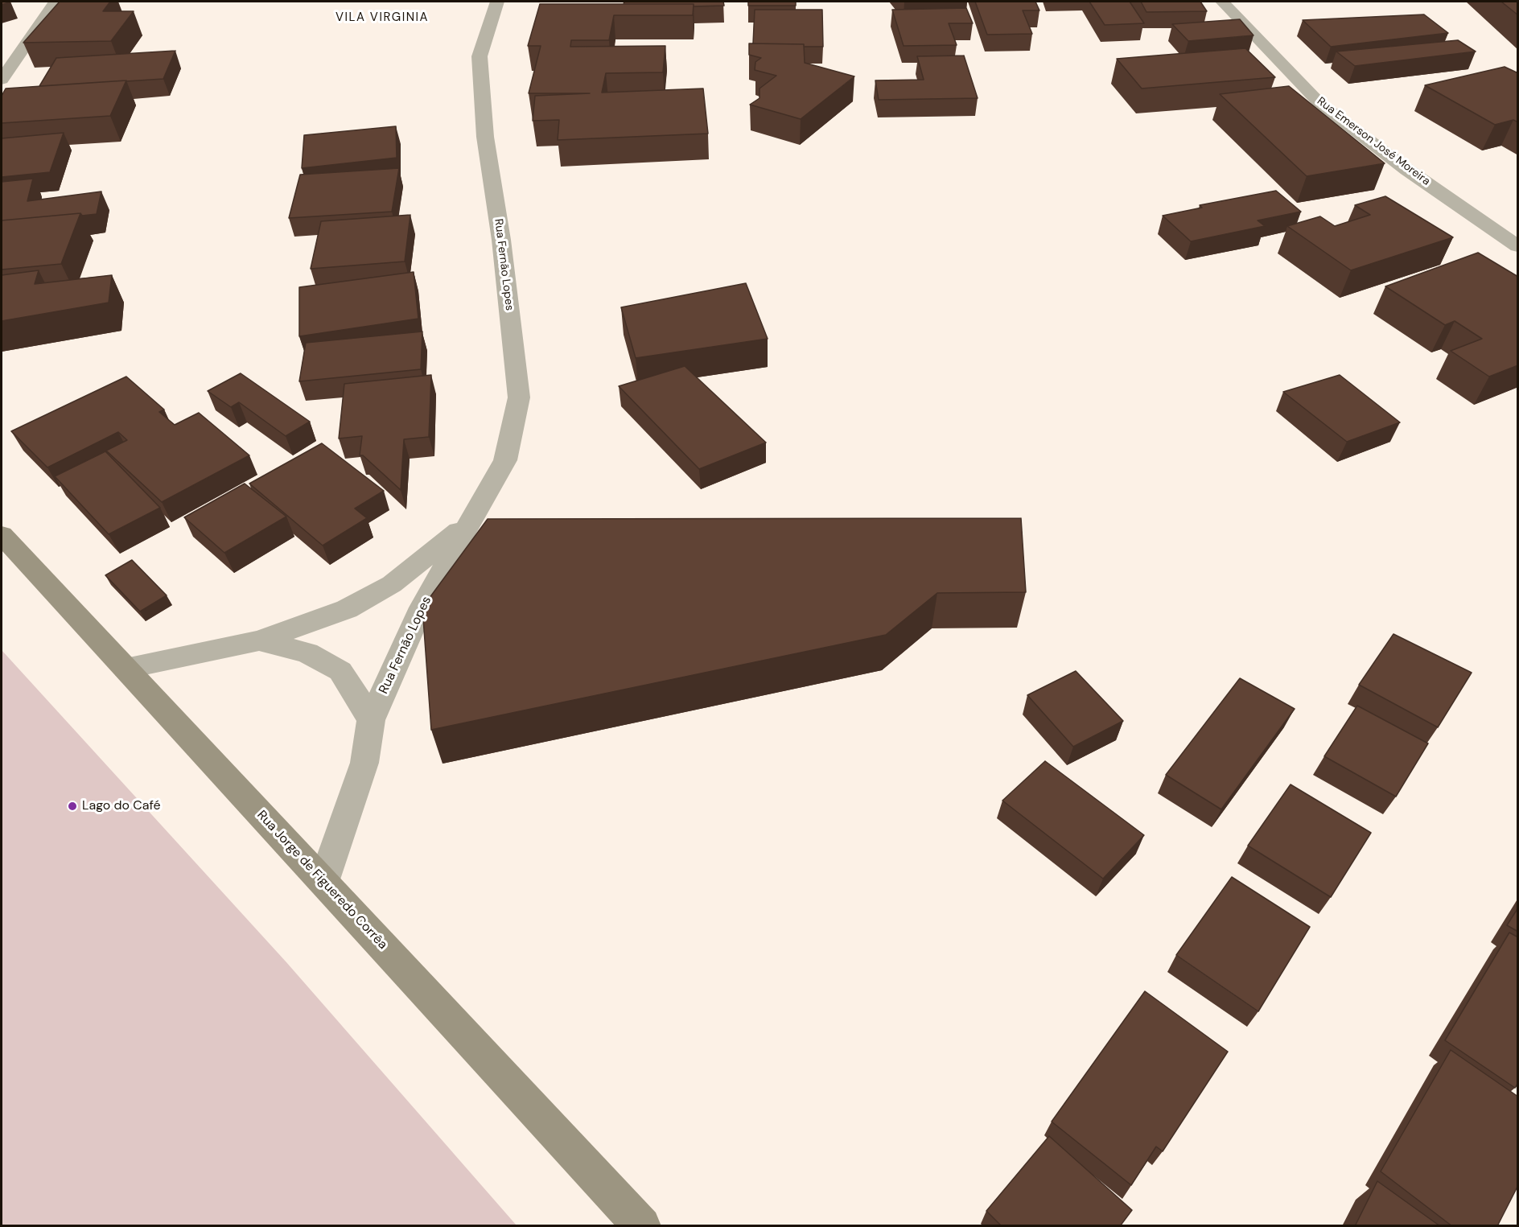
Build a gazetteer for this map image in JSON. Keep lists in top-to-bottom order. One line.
{"streets":{"street":["Rua Emerson José Moreira","Rua Fernão Lopes","Rua Jorge de Figueredo Corrêa"]},"crossings":[["Rua Fernão Lopes","Rua Jorge de Figueredo Corrêa"]],"districts":["VILA VIRGINIA"],"places":["Lago do Café"]}
